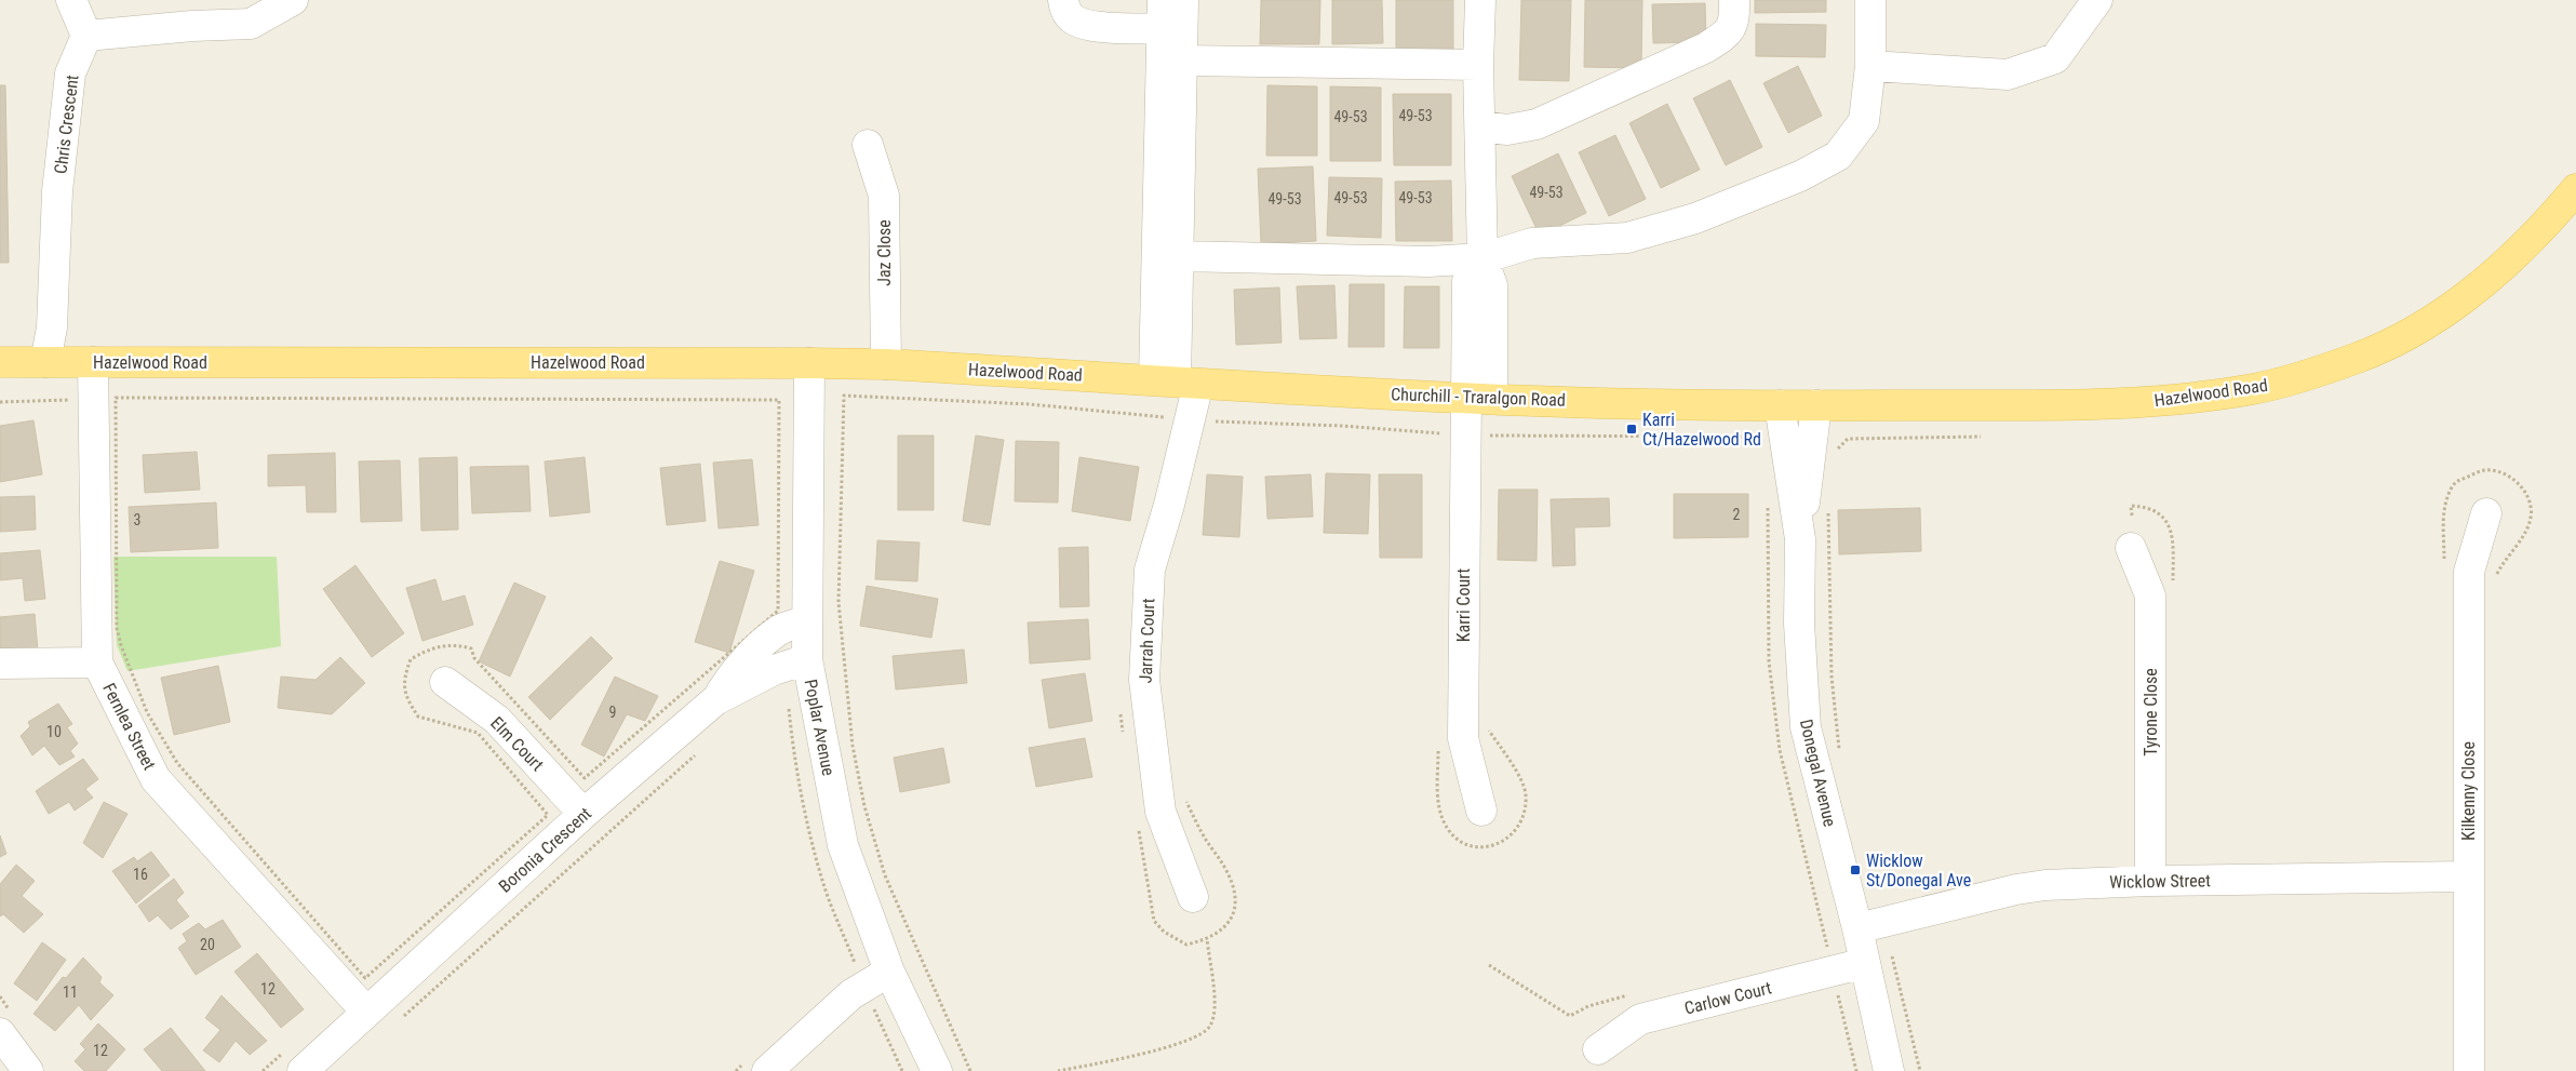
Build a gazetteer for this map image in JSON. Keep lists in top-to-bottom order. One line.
{"streets":{"main road":["Hazelwood Road","Churchill - Traralgon Road"],"street":["Chris Crescent","Jaz Close","Karri Court","Jarrah Court","Tyrone Close","Fernlea Street","Poplar Avenue","Elm Court","Donegal Avenue","Kilkenny Close","Boronia Crescent","Wicklow Street","Carlow Court"]},"crossings":[["Chris Crescent","Hazelwood Road"],["Jaz Close","Hazelwood Road"],["Hazelwood Road","Churchill - Traralgon Road"],["Hazelwood Road","Jarrah Court"],["Hazelwood Road","Fernlea Street"],["Hazelwood Road","Poplar Avenue"],["Hazelwood Road","Donegal Avenue"],["Churchill - Traralgon Road","Karri Court"],["Churchill - Traralgon Road","Jarrah Court"],["Churchill - Traralgon Road","Donegal Avenue"],["Tyrone Close","Wicklow Street"],["Fernlea Street","Boronia Crescent"],["Poplar Avenue","Boronia Crescent"],["Elm Court","Boronia Crescent"],["Donegal Avenue","Wicklow Street"],["Donegal Avenue","Carlow Court"],["Kilkenny Close","Wicklow Street"]],"places":{"transit":["Karri Ct/Hazelwood Rd","Wicklow St/Donegal Ave"]},"house_numbers":["49-53","49-53","49-53","49-53","49-53","49-53","2","3","9","10","16","20","12","11","12"]}
